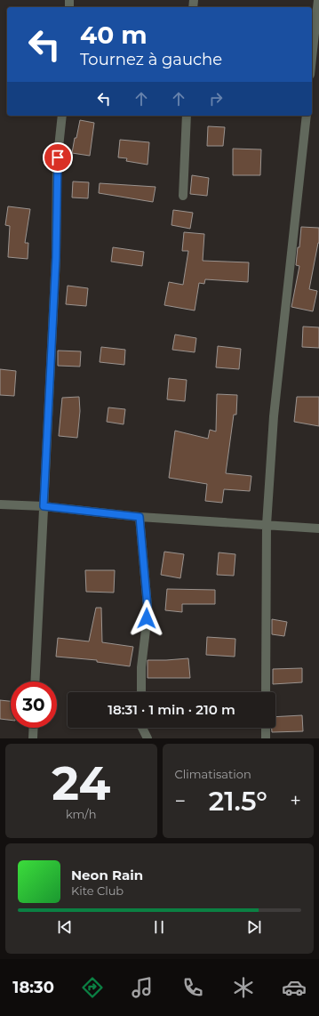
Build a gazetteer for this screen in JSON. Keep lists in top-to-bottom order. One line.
{"page":{"turn":["40 m","Tournez à gauche"],"limit":"30","trip":"18:31 · 1 min · 210 m","tile":[["24","km/h"],"Climatisation"],"heat":["−","21.5°","+"],"song":["Neon Rain","Kite Club"],"tabs":"18:30"}}
